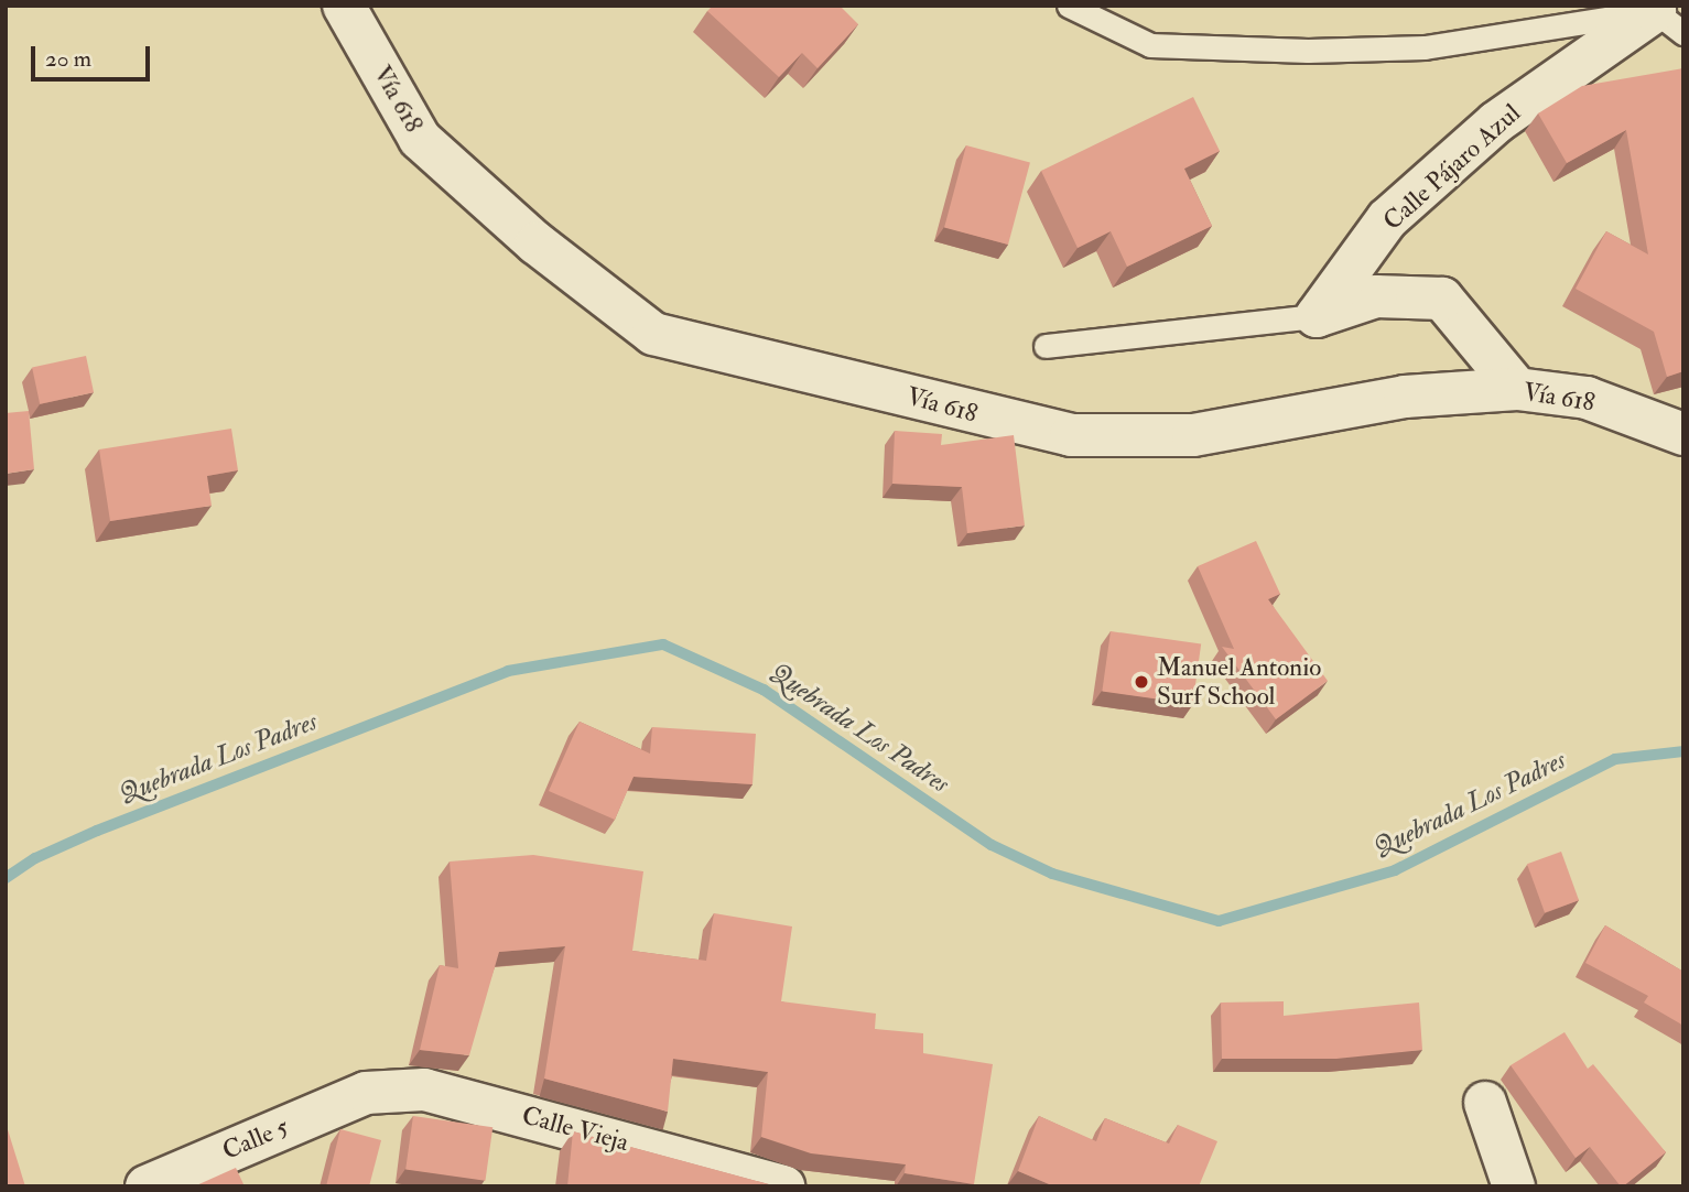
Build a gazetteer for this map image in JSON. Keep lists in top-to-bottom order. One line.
{"streets":{"street":["Vía 618","Calle Pájaro Azul","Calle Vieja","Calle 5"]},"crossings":[["Calle Vieja","Calle 5"]],"water":["Quebrada Los Padres"],"places":["Manuel Antonio Surf School"],"scale_bar":"20 m"}
